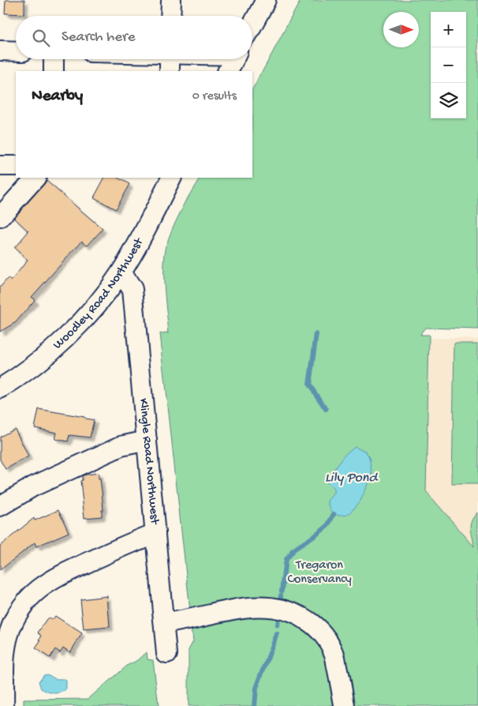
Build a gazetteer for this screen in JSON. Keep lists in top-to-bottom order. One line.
{"streets":{"street":["Woodley Road Northwest","Klingle Road Northwest"]},"crossings":[["Woodley Road Northwest","Klingle Road Northwest"]],"water":["Lily Pond"],"parks":["Tregaron Conservancy"],"north":"right","page":{"map_buttons":["+","−"],"search":"Search here","heading":["Nearby","0 results"]}}
